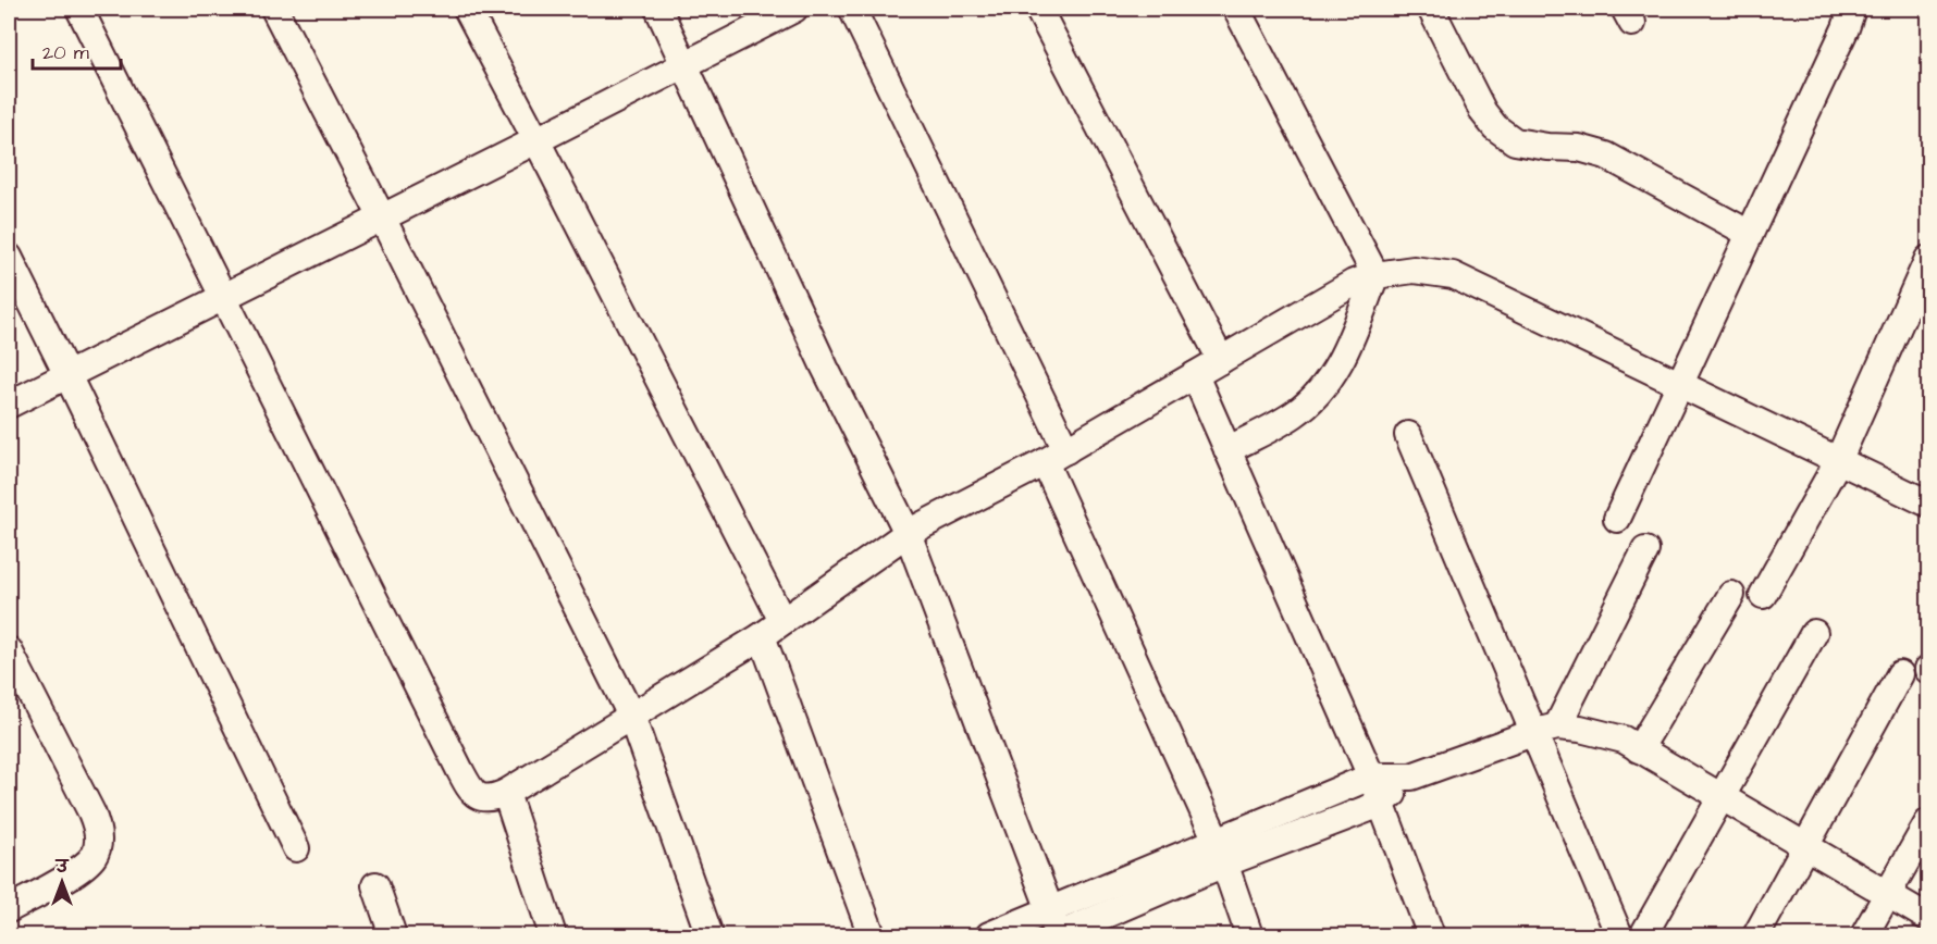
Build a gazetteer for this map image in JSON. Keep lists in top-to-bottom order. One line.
{"scale_bar":"20 m","north":"top"}
